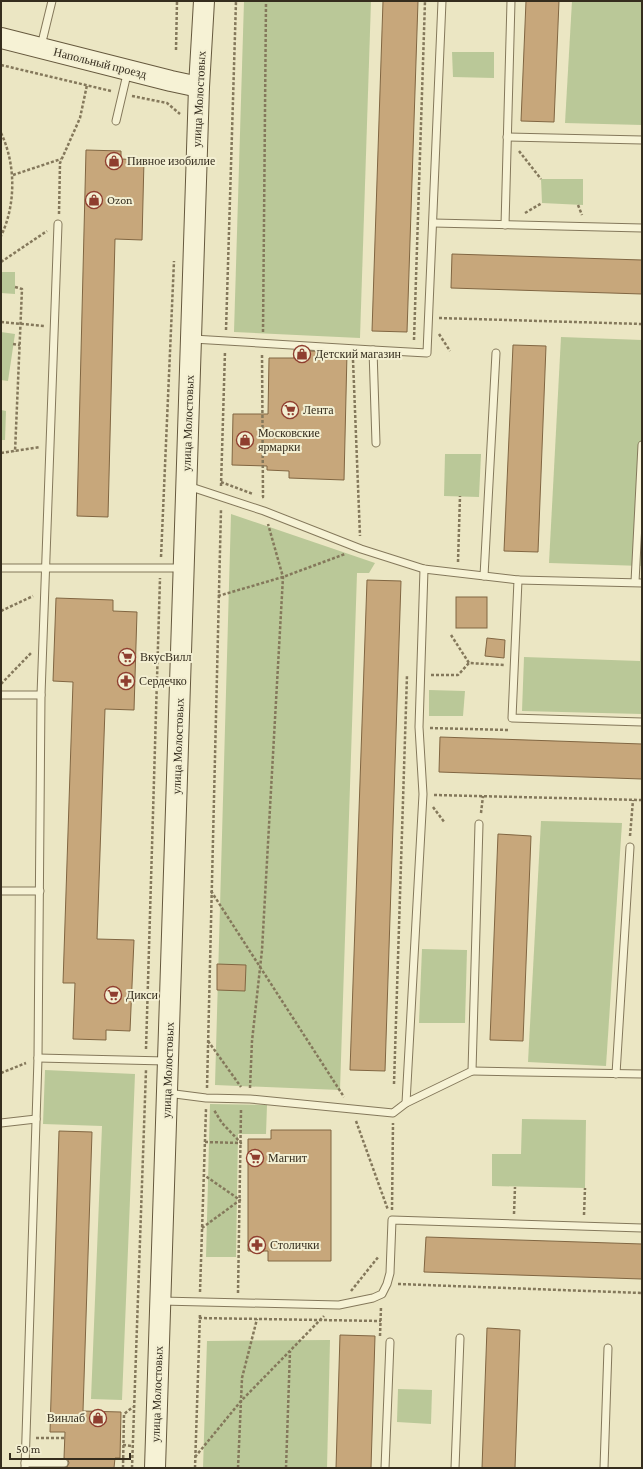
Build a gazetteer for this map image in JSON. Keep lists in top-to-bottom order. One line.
{"streets":{"street":["Напольный проезд","улица Молостовых"]},"crossings":[["Напольный проезд","улица Молостовых"]],"places":{"shop":["Пивное изобилие","Ozon","Детский магазин","Московские ярмарки","Винлаб"],"supermarket":["Лента","ВкусВилл","Дикси","Магнит"],"pharmacy":["Сердечко","Столички"]},"scale_bar":"50 m"}
